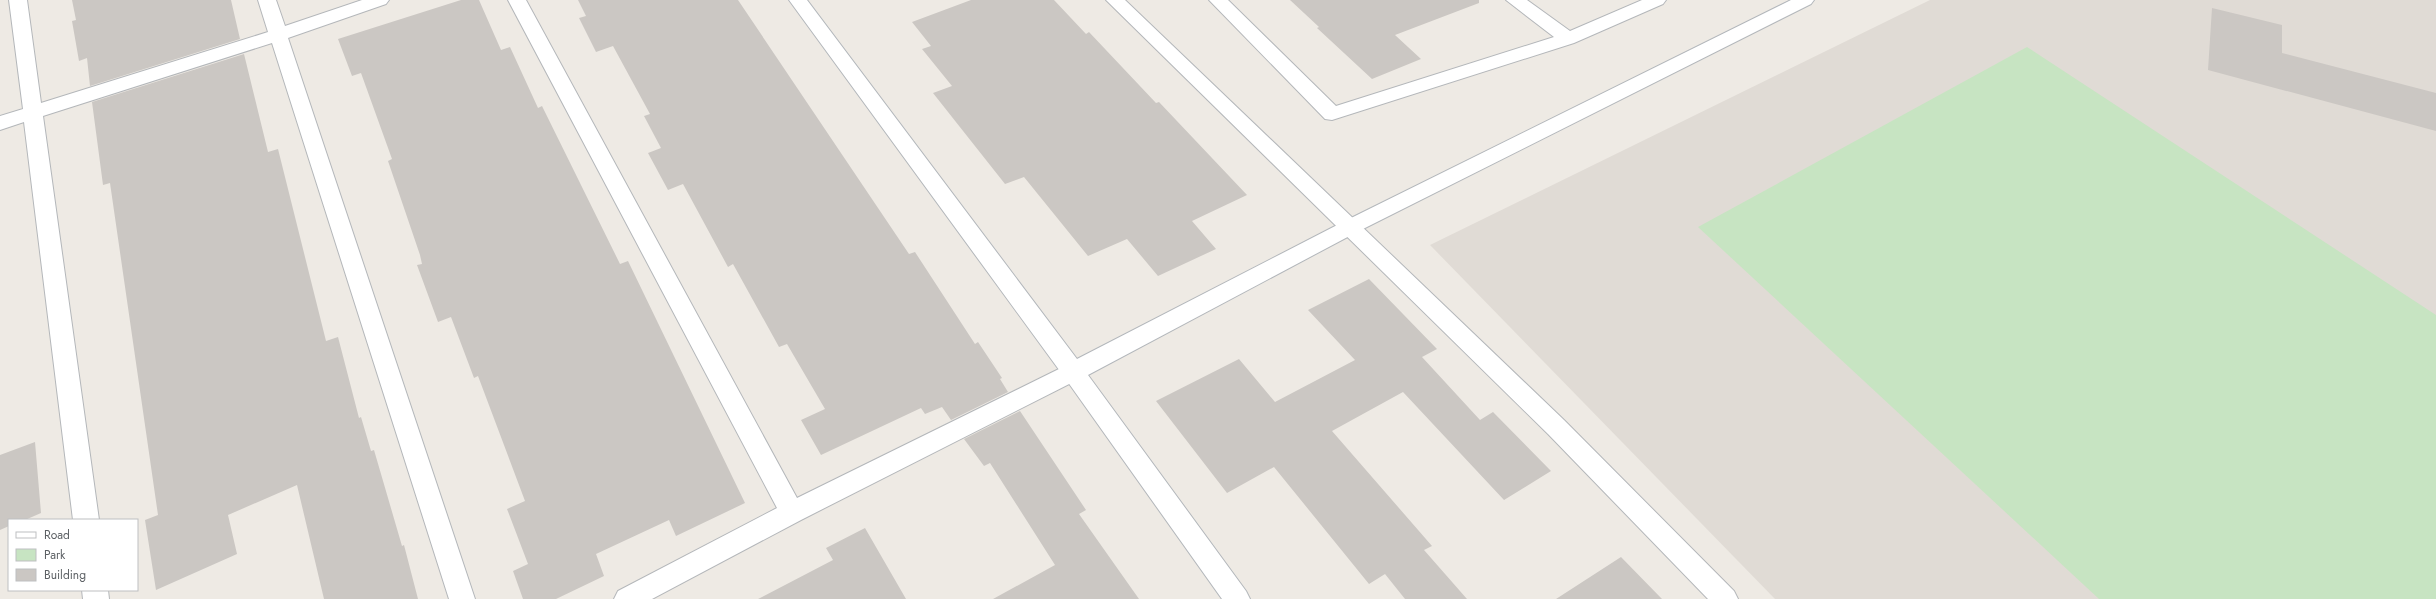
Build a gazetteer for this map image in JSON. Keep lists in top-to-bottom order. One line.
{"legend":["Road","Park","Building"]}
